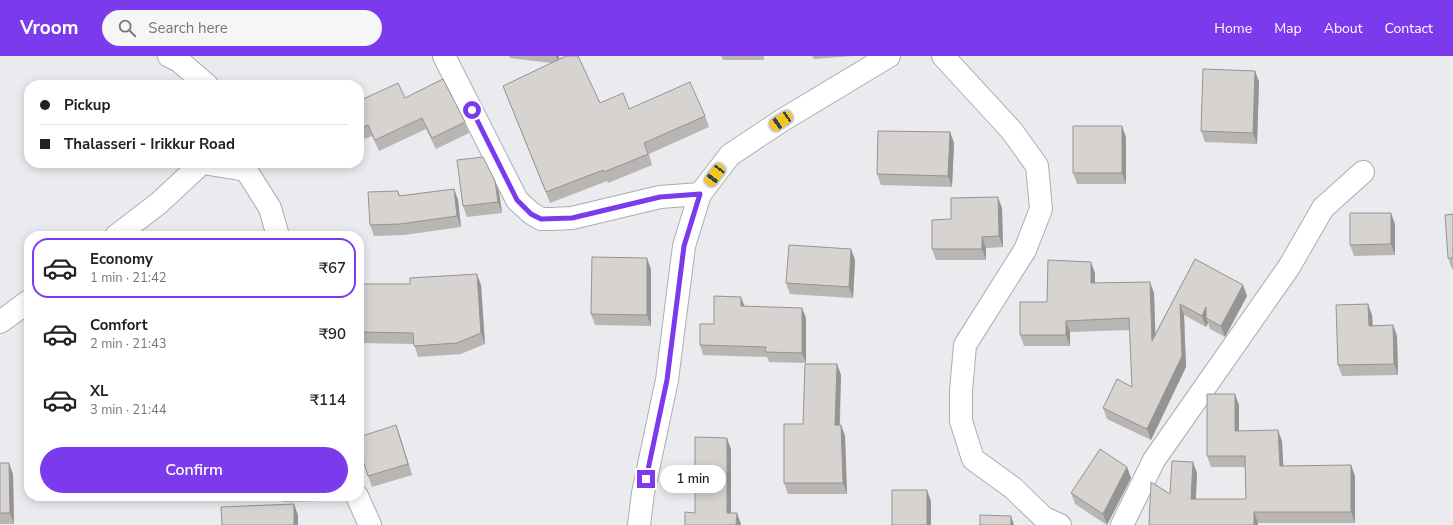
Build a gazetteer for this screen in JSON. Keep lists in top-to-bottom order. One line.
{"page":{"header":"Vroom","search":"Search here","nav":["Home","Map","About","Contact"],"banner":["Pickup","Thalasseri - Irikkur Road"],"list":[{"name":"Economy","note":"1 min · 21:42","value":"₹67"},{"name":"Comfort","note":"2 min · 21:43","value":"₹90"},{"name":"XL","note":"3 min · 21:44","value":"₹114"}],"buttons":"Confirm","bubble":"1 min"}}
